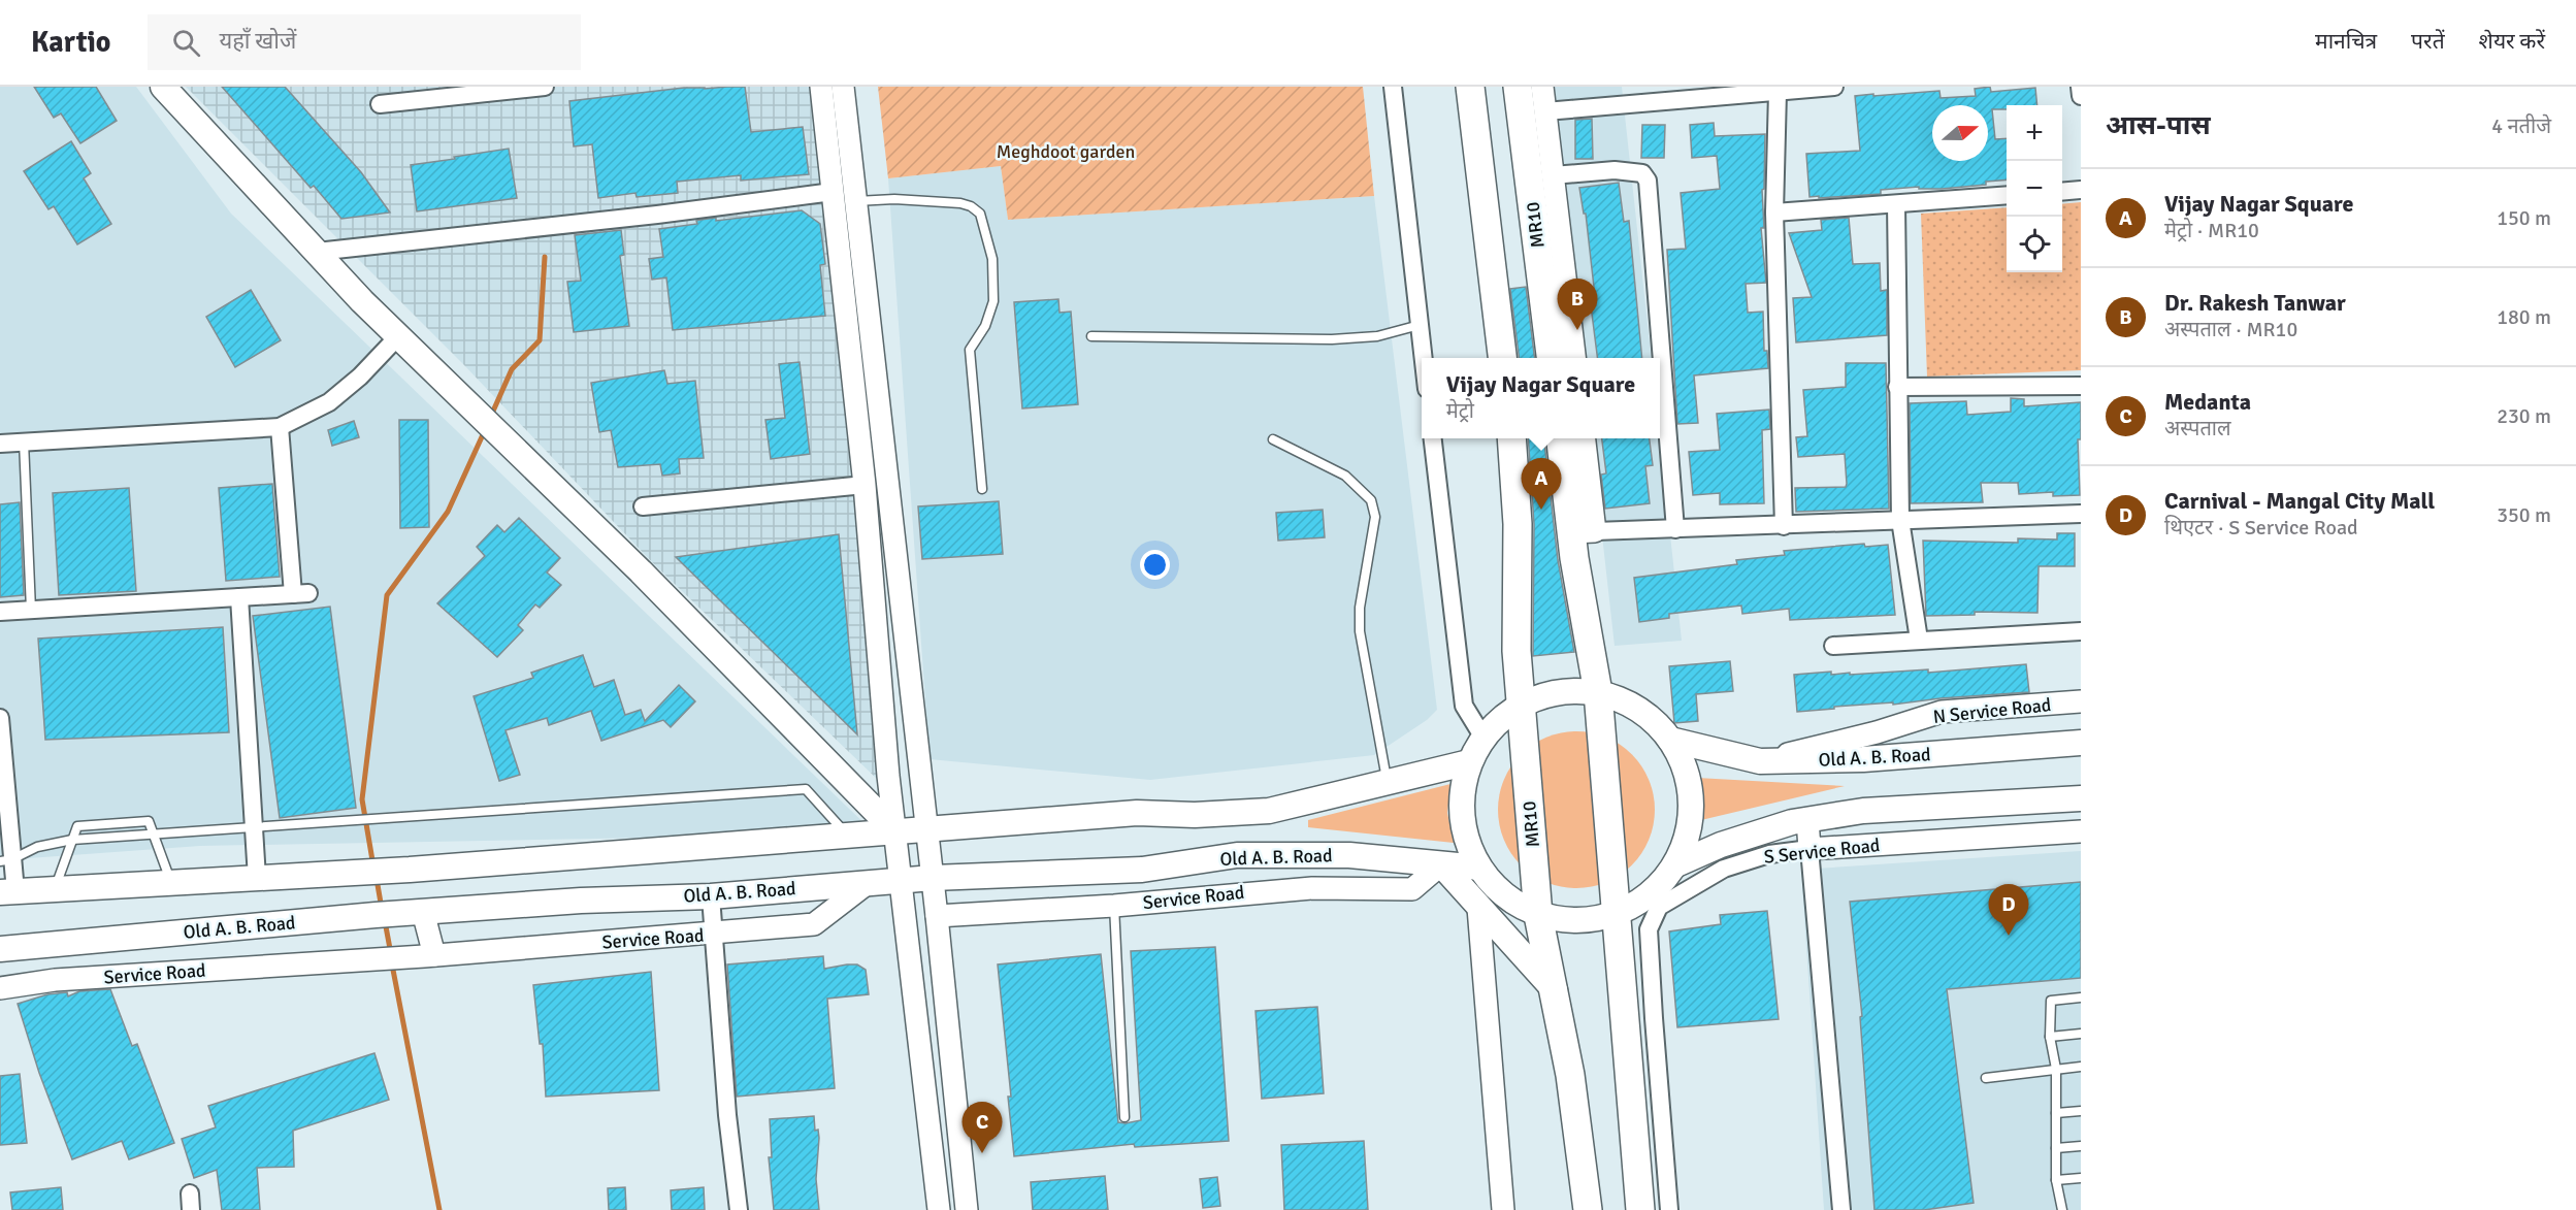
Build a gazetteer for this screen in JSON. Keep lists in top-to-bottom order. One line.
{"streets":{"main road":["MR10","Old A. B. Road"],"street":["N Service Road","S Service Road","Service Road"]},"crossings":[["N Service Road","Old A. B. Road"],["Old A. B. Road","Service Road"]],"parks":["Meghdoot garden"],"north":"right","page":{"header":"Kartio","search":"यहाँ खोजें","nav":["मानचित्र","परतें","शेयर करें"],"heading":["आस-पास","4 नतीजे"],"map_buttons":["+","−"],"list":[{"mark":"A","name":"Vijay Nagar Square","note":"मेट्रो · MR10","value":"150 m"},{"mark":"B","name":"Dr. Rakesh Tanwar","note":"अस्पताल · MR10","value":"180 m"},{"mark":"C","name":"Medanta","note":"अस्पताल","value":"230 m"},{"mark":"D","name":"Carnival - Mangal City Mall","note":"थिएटर · S Service Road","value":"350 m"}],"pins":["B","A","D","C"],"popup":["Vijay Nagar Square","मेट्रो"]}}
